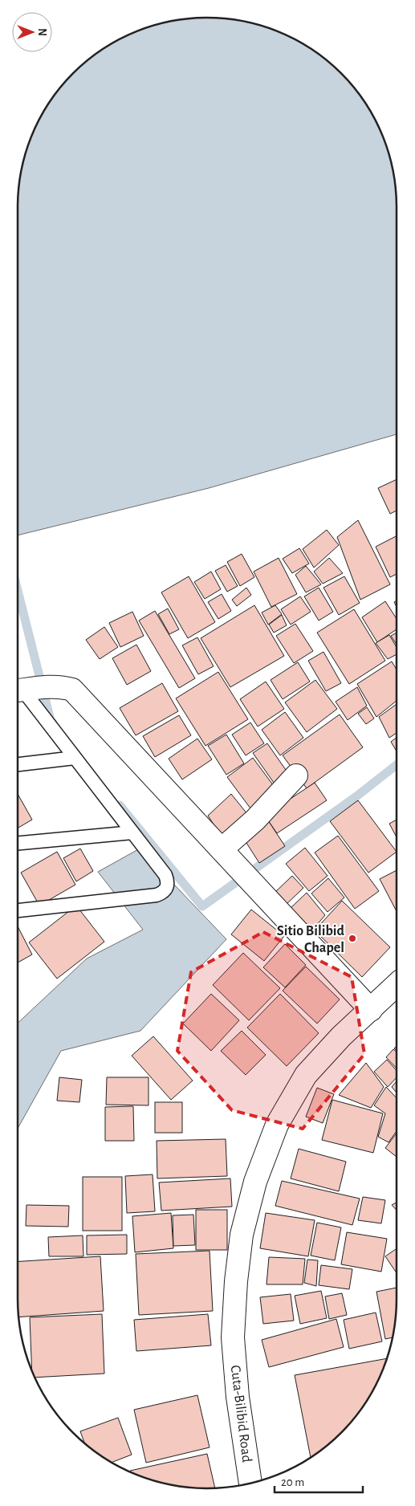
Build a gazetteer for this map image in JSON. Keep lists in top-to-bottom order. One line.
{"streets":{"street":["Cuta-Bilibid Road"]},"places":["Sitio Bilibid Chapel"],"scale_bar":"20 m","north":"right"}
